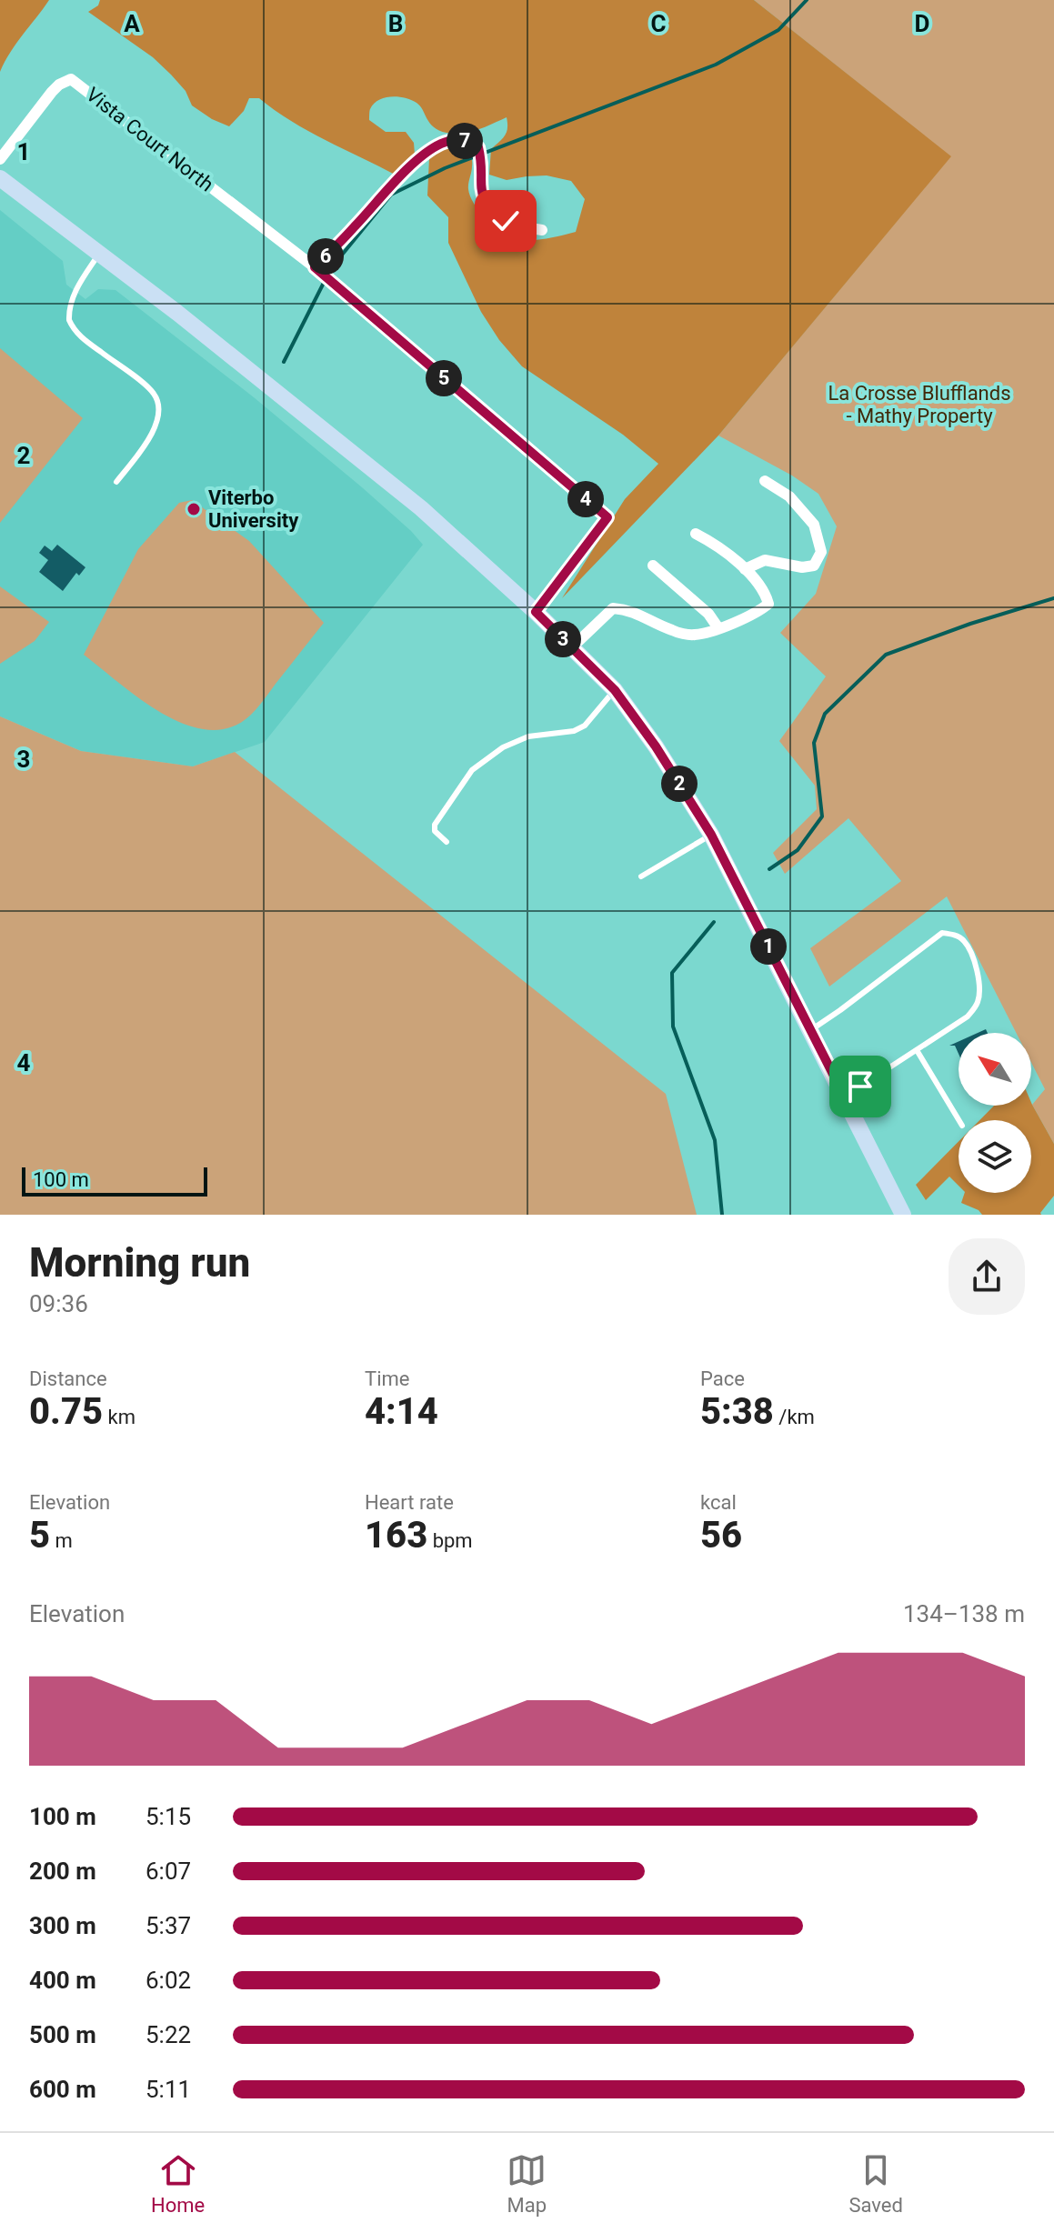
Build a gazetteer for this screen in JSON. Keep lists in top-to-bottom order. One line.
{"streets":{"street":["Vista Court North"]},"parks":["La Crosse Blufflands - Mathy Property"],"places":["Viterbo University"],"scale_bar":"100 m","north":"top left","page":{"pins":["7","6","5","4","3","2","1"],"scale":"100 m","heading":["Morning run","09:36"],"stats":[["Distance","0.75 km"],["Time","4:14"],["Pace","5:38 /km"],["Elevation","5 m"],["Heart rate","163 bpm"],["kcal","56"]],"chart":["Elevation","134–138 m"],"list":[{"name":"100 m","note":"5:15"},{"name":"200 m","note":"6:07"},{"name":"300 m","note":"5:37"},{"name":"400 m","note":"6:02"},{"name":"500 m","note":"5:22"},{"name":"600 m","note":"5:11"}],"tabs":["Home","Map","Saved"]},"grid":{"columns":["A","B","C","D"],"rows":["1","2","3","4"]}}
